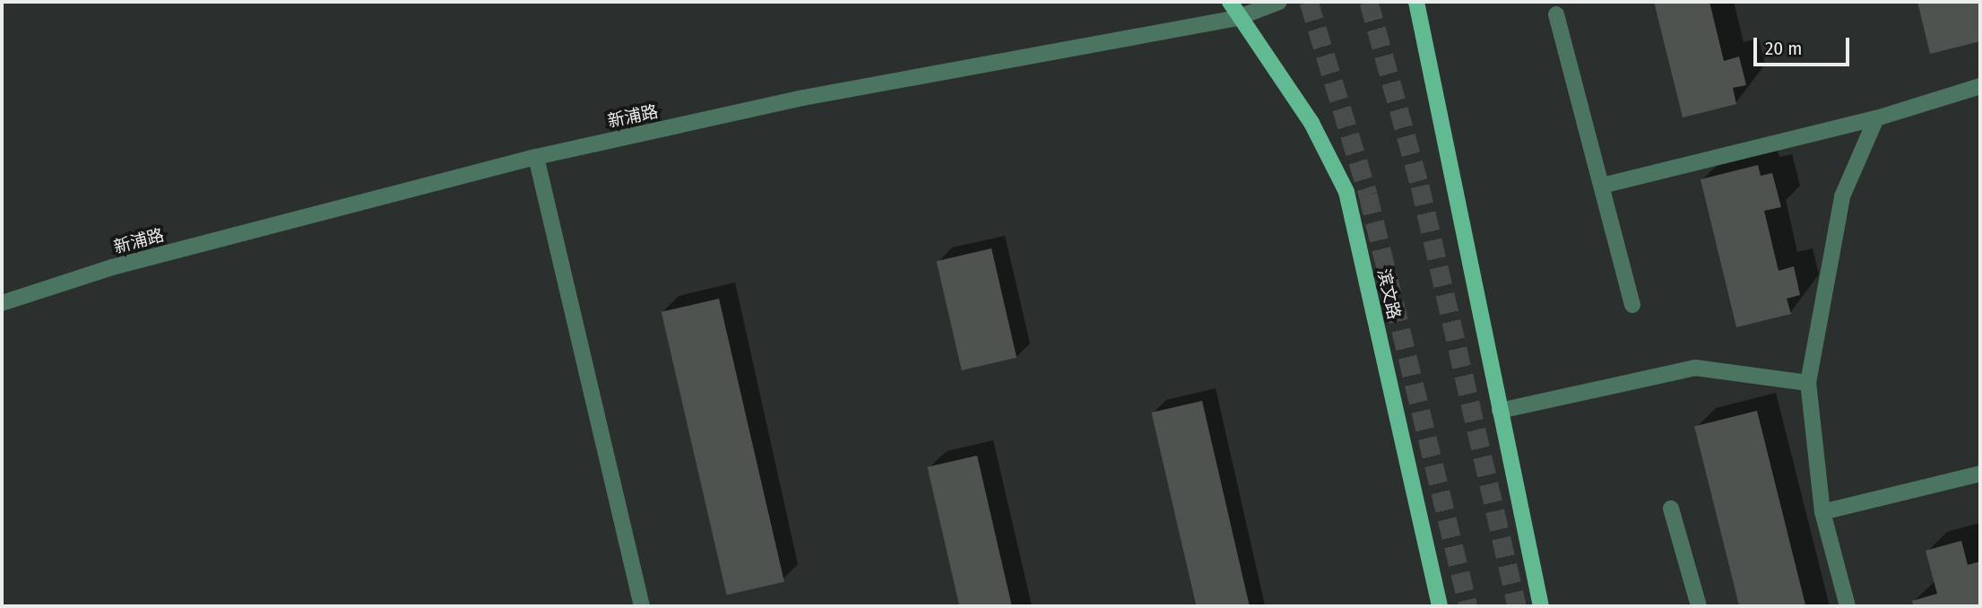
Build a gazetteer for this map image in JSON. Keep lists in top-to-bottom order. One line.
{"streets":{"main road":["滨文路"],"street":["新浦路"]},"crossings":[["新浦路","滨文路"]],"scale_bar":"20 m"}
